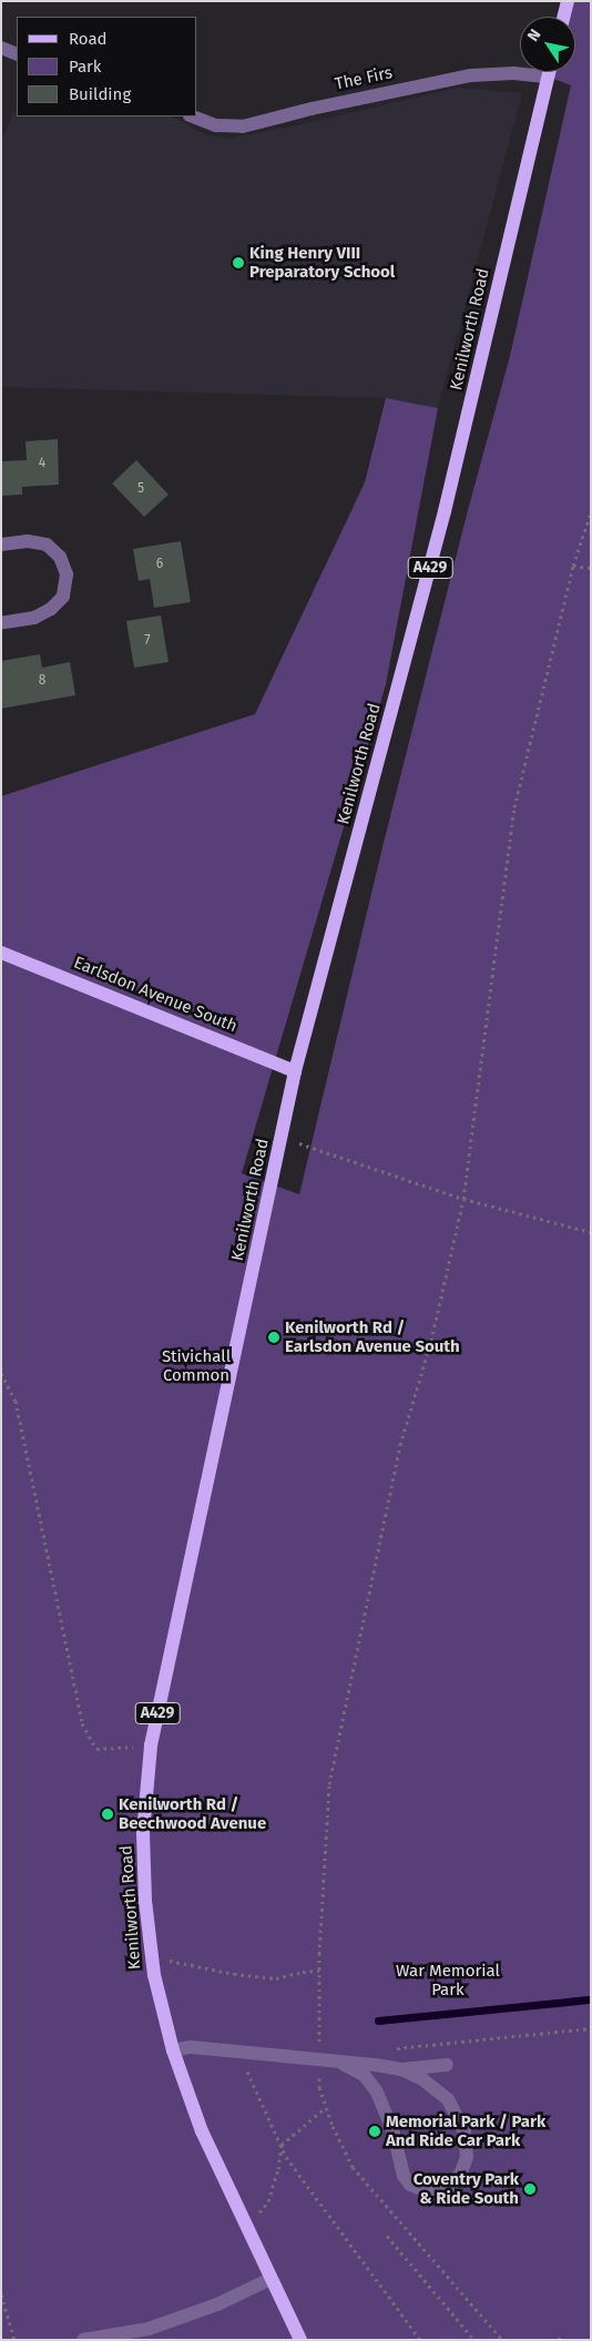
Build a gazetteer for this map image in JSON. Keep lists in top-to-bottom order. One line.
{"streets":{"main road":["Kenilworth Road","A429","Earlsdon Avenue South"],"street":["The Firs"]},"crossings":[["The Firs","Kenilworth Road"],["Kenilworth Road","Earlsdon Avenue South"]],"parks":["Stivichall Common","War Memorial Park"],"places":["King Henry VIII Preparatory School","Kenilworth Rd / Earlsdon Avenue South","Kenilworth Rd / Beechwood Avenue","Memorial Park / Park And Ride Car Park","Coventry Park & Ride South"],"house_numbers":["4","5","6","7","8"],"legend":["Road","Park","Building"],"north":"top left"}
